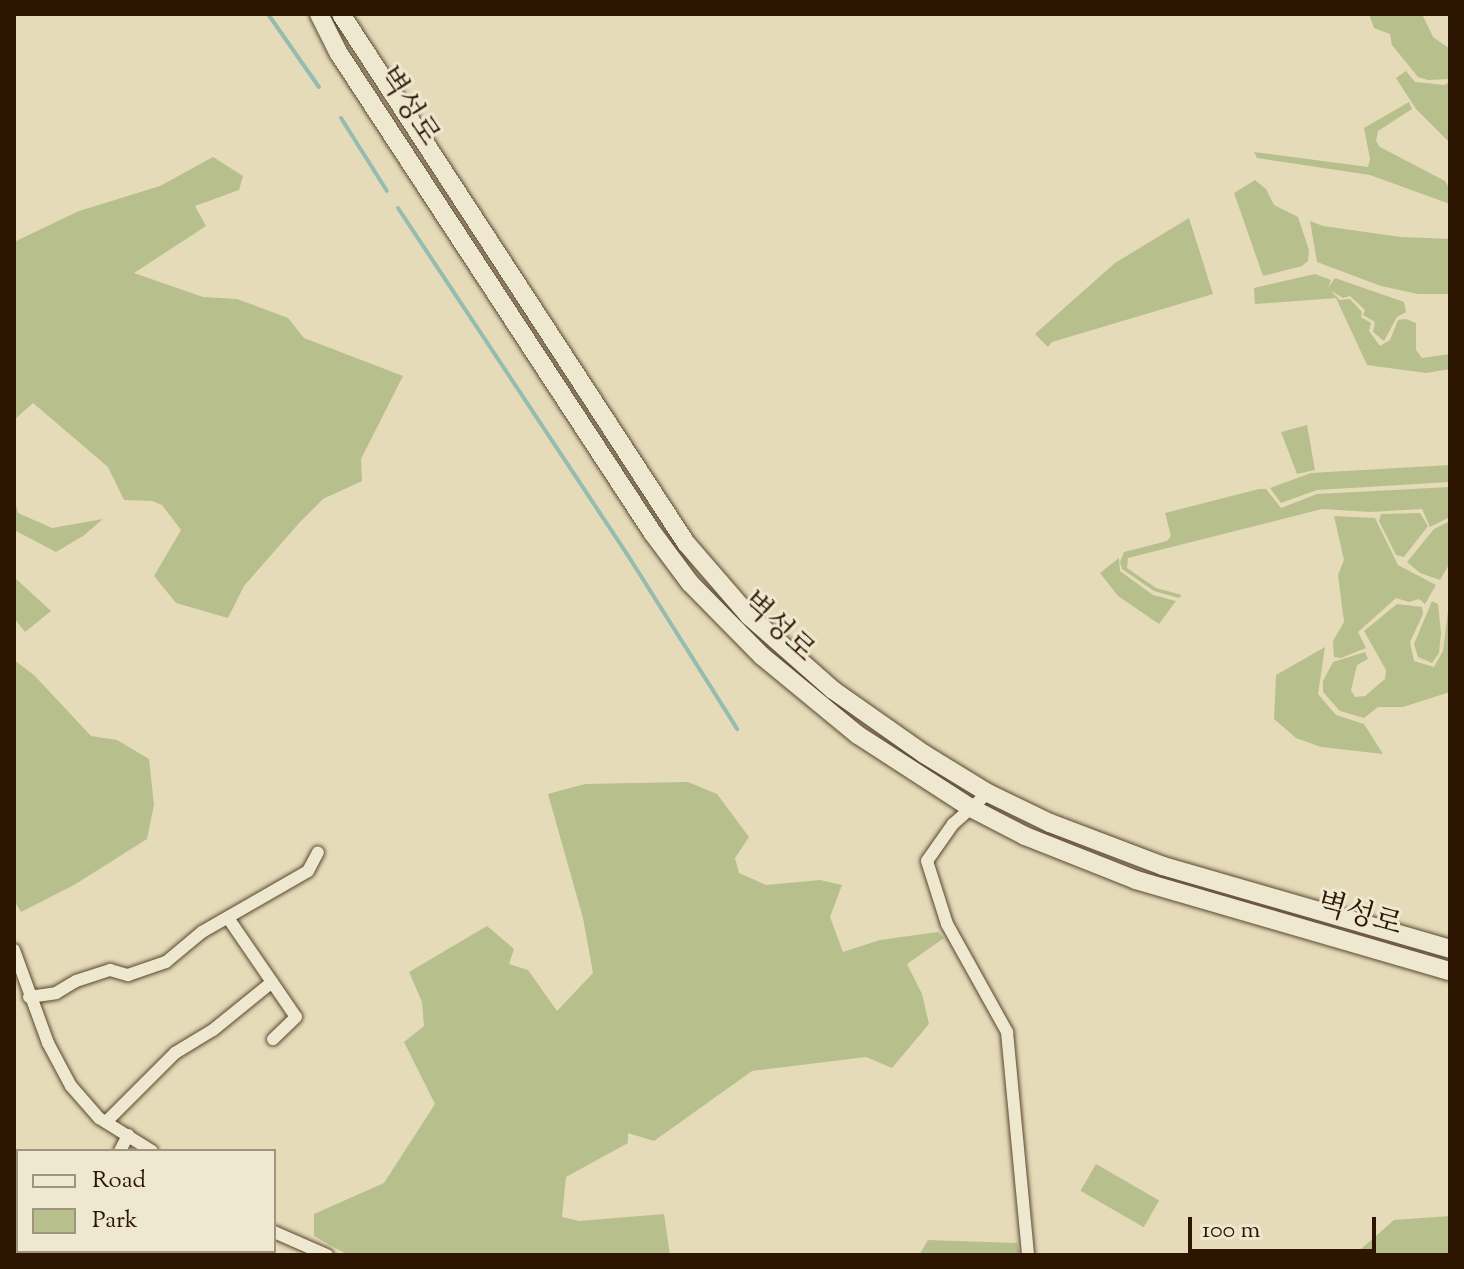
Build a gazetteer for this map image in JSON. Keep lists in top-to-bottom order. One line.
{"streets":{"main road":["벽성로"]},"legend":["Road","Park"],"scale_bar":"100 m"}
